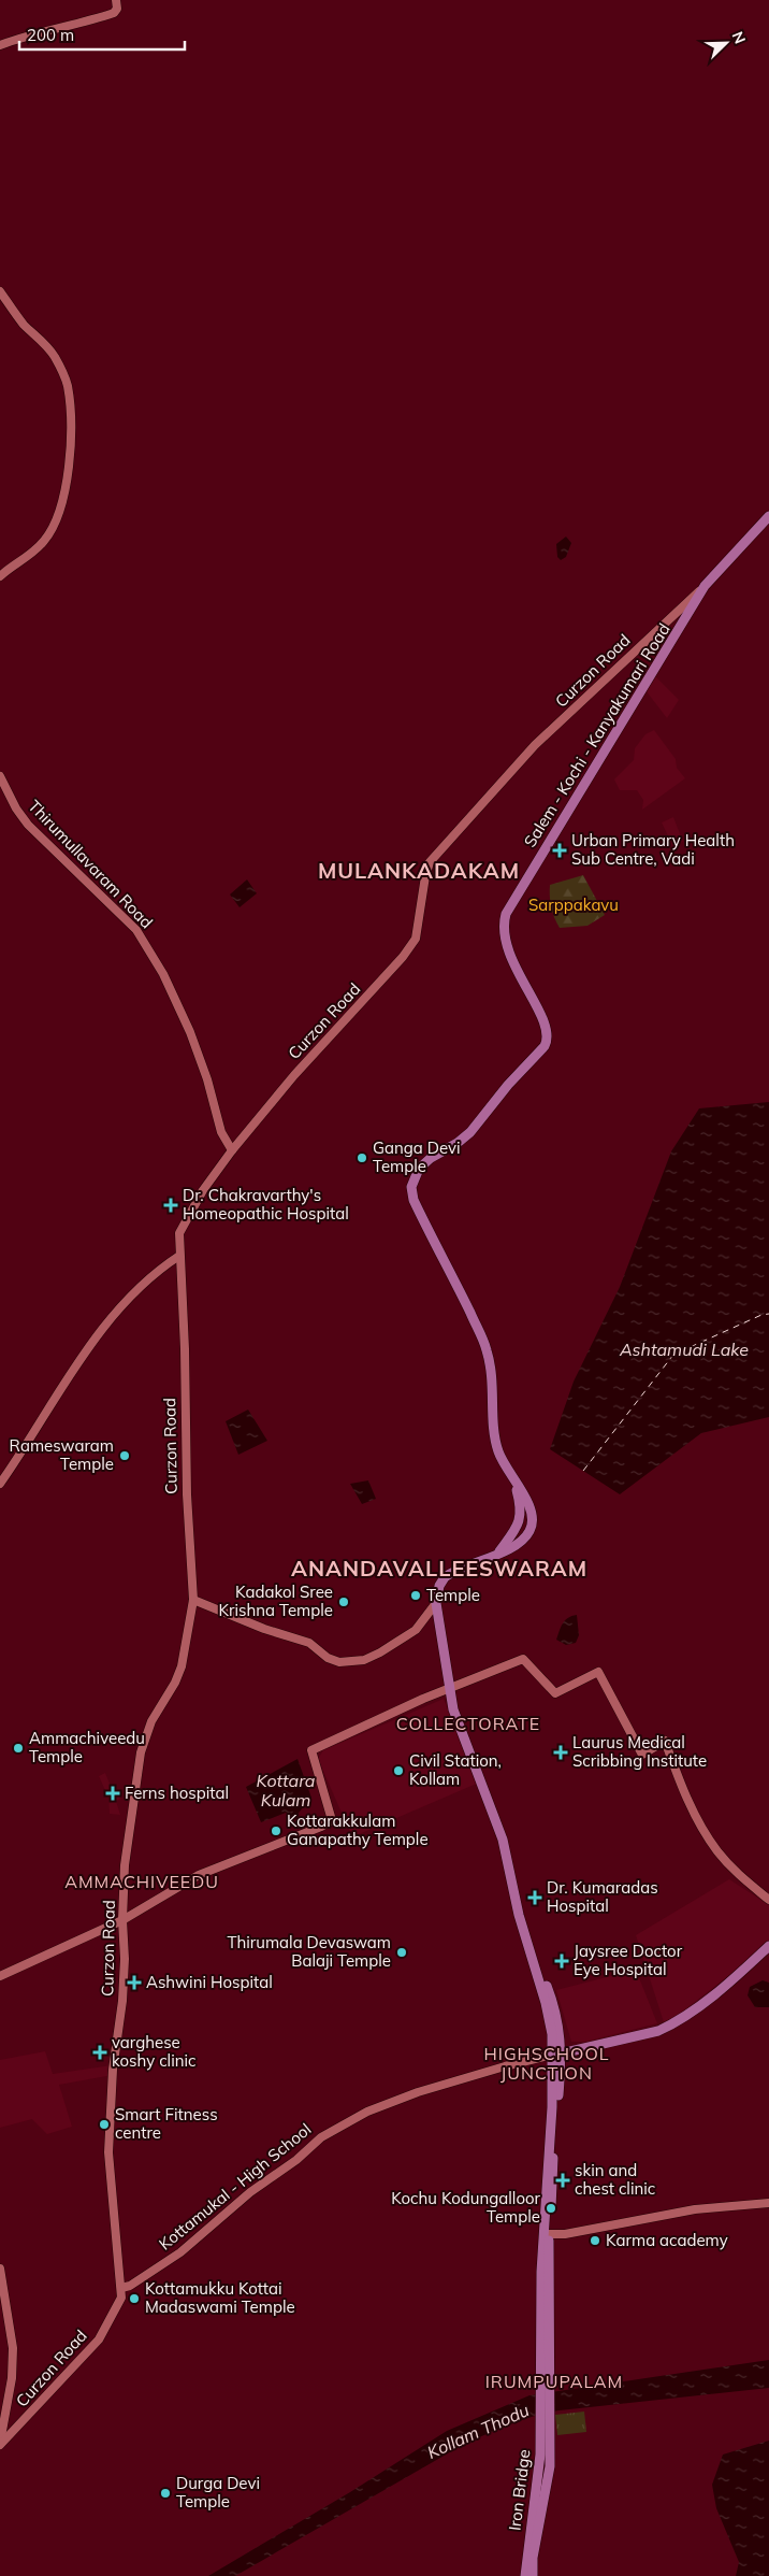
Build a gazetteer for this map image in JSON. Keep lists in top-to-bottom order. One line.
{"streets":{"main road":["Curzon Road","Salem - Kochi - Kanyakumari Road","Thirumullavaram Road","Kottamukal - High School","Iron Bridge"]},"crossings":[["Curzon Road","Salem - Kochi - Kanyakumari Road"],["Curzon Road","Thirumullavaram Road"],["Curzon Road","Kottamukal - High School"]],"districts":["MULANKADAKAM","ANANDAVALLEESWARAM","COLLECTORATE","AMMACHIVEEDU","HIGHSCHOOL JUNCTION","IRUMPUPALAM"],"water":["Ashtamudi Lake","Kottara Kulam","Kollam Thodu"],"parks":["Sarppakavu"],"places":{"health":["Urban Primary Health Sub Centre, Vadi","Dr. Chakravarthy's Homeopathic Hospital","Laurus Medical Scribbing Institute","Ferns hospital","Dr. Kumaradas Hospital","Jaysree Doctor Eye Hospital","Ashwini Hospital","varghese koshy clinic","skin and chest clinic"],"other":["Ganga Devi Temple","Rameswaram Temple","Temple","Kadakol Sree Krishna Temple","Ammachiveedu Temple","Civil Station, Kollam","Kottarakkulam Ganapathy Temple","Thirumala Devaswam Balaji Temple","Smart Fitness centre","Kochu Kodungalloor Temple","Karma academy","Kottamukku Kottai Madaswami Temple","Durga Devi Temple"]},"scale_bar":"200 m","north":"top right"}
